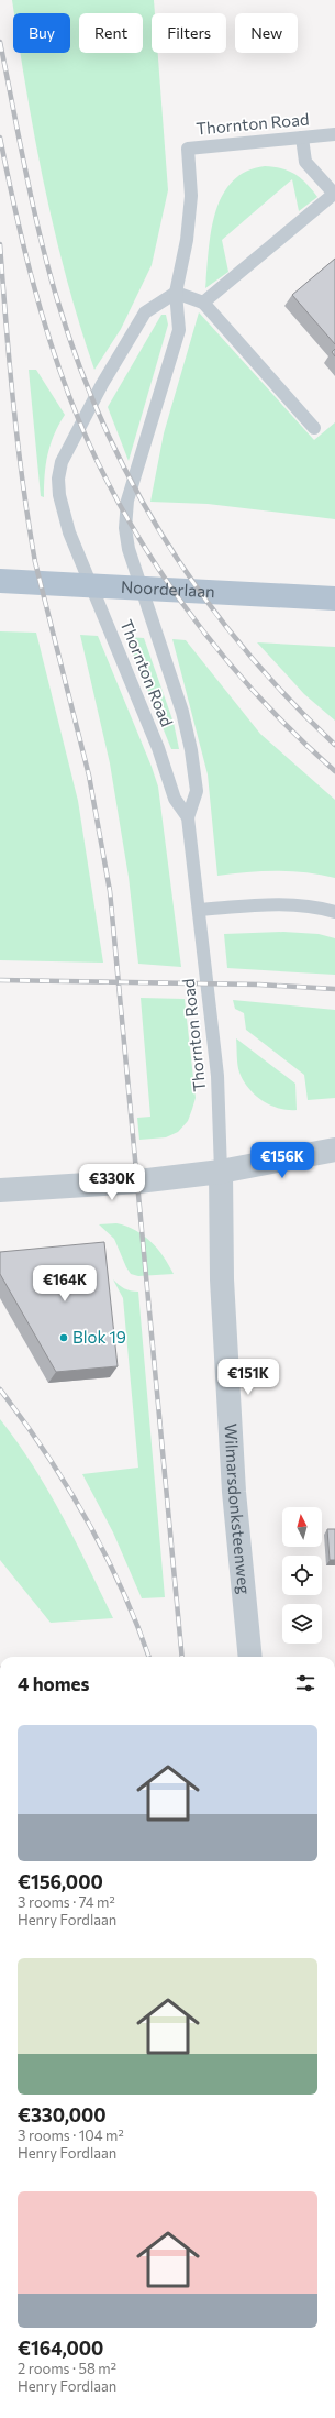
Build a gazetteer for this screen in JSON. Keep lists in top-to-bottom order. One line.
{"streets":{"main road":["Noorderlaan"],"street":["Wilmarsdonksteenweg"],"lane":["Thornton Road"]},"crossings":[["Thornton Road","Wilmarsdonksteenweg"]],"places":["Blok 19"],"north":"top","page":{"chip":["Buy","Rent","Filters","New"],"price":["€156K","€330K","€164K","€151K"],"heading":"4 homes","list":[{"name":"€156,000","note":"3 rooms · 74 m² · Henry Fordlaan"},{"name":"€330,000","note":"3 rooms · 104 m² · Henry Fordlaan"},{"name":"€164,000","note":"2 rooms · 58 m² · Henry Fordlaan"}]}}
